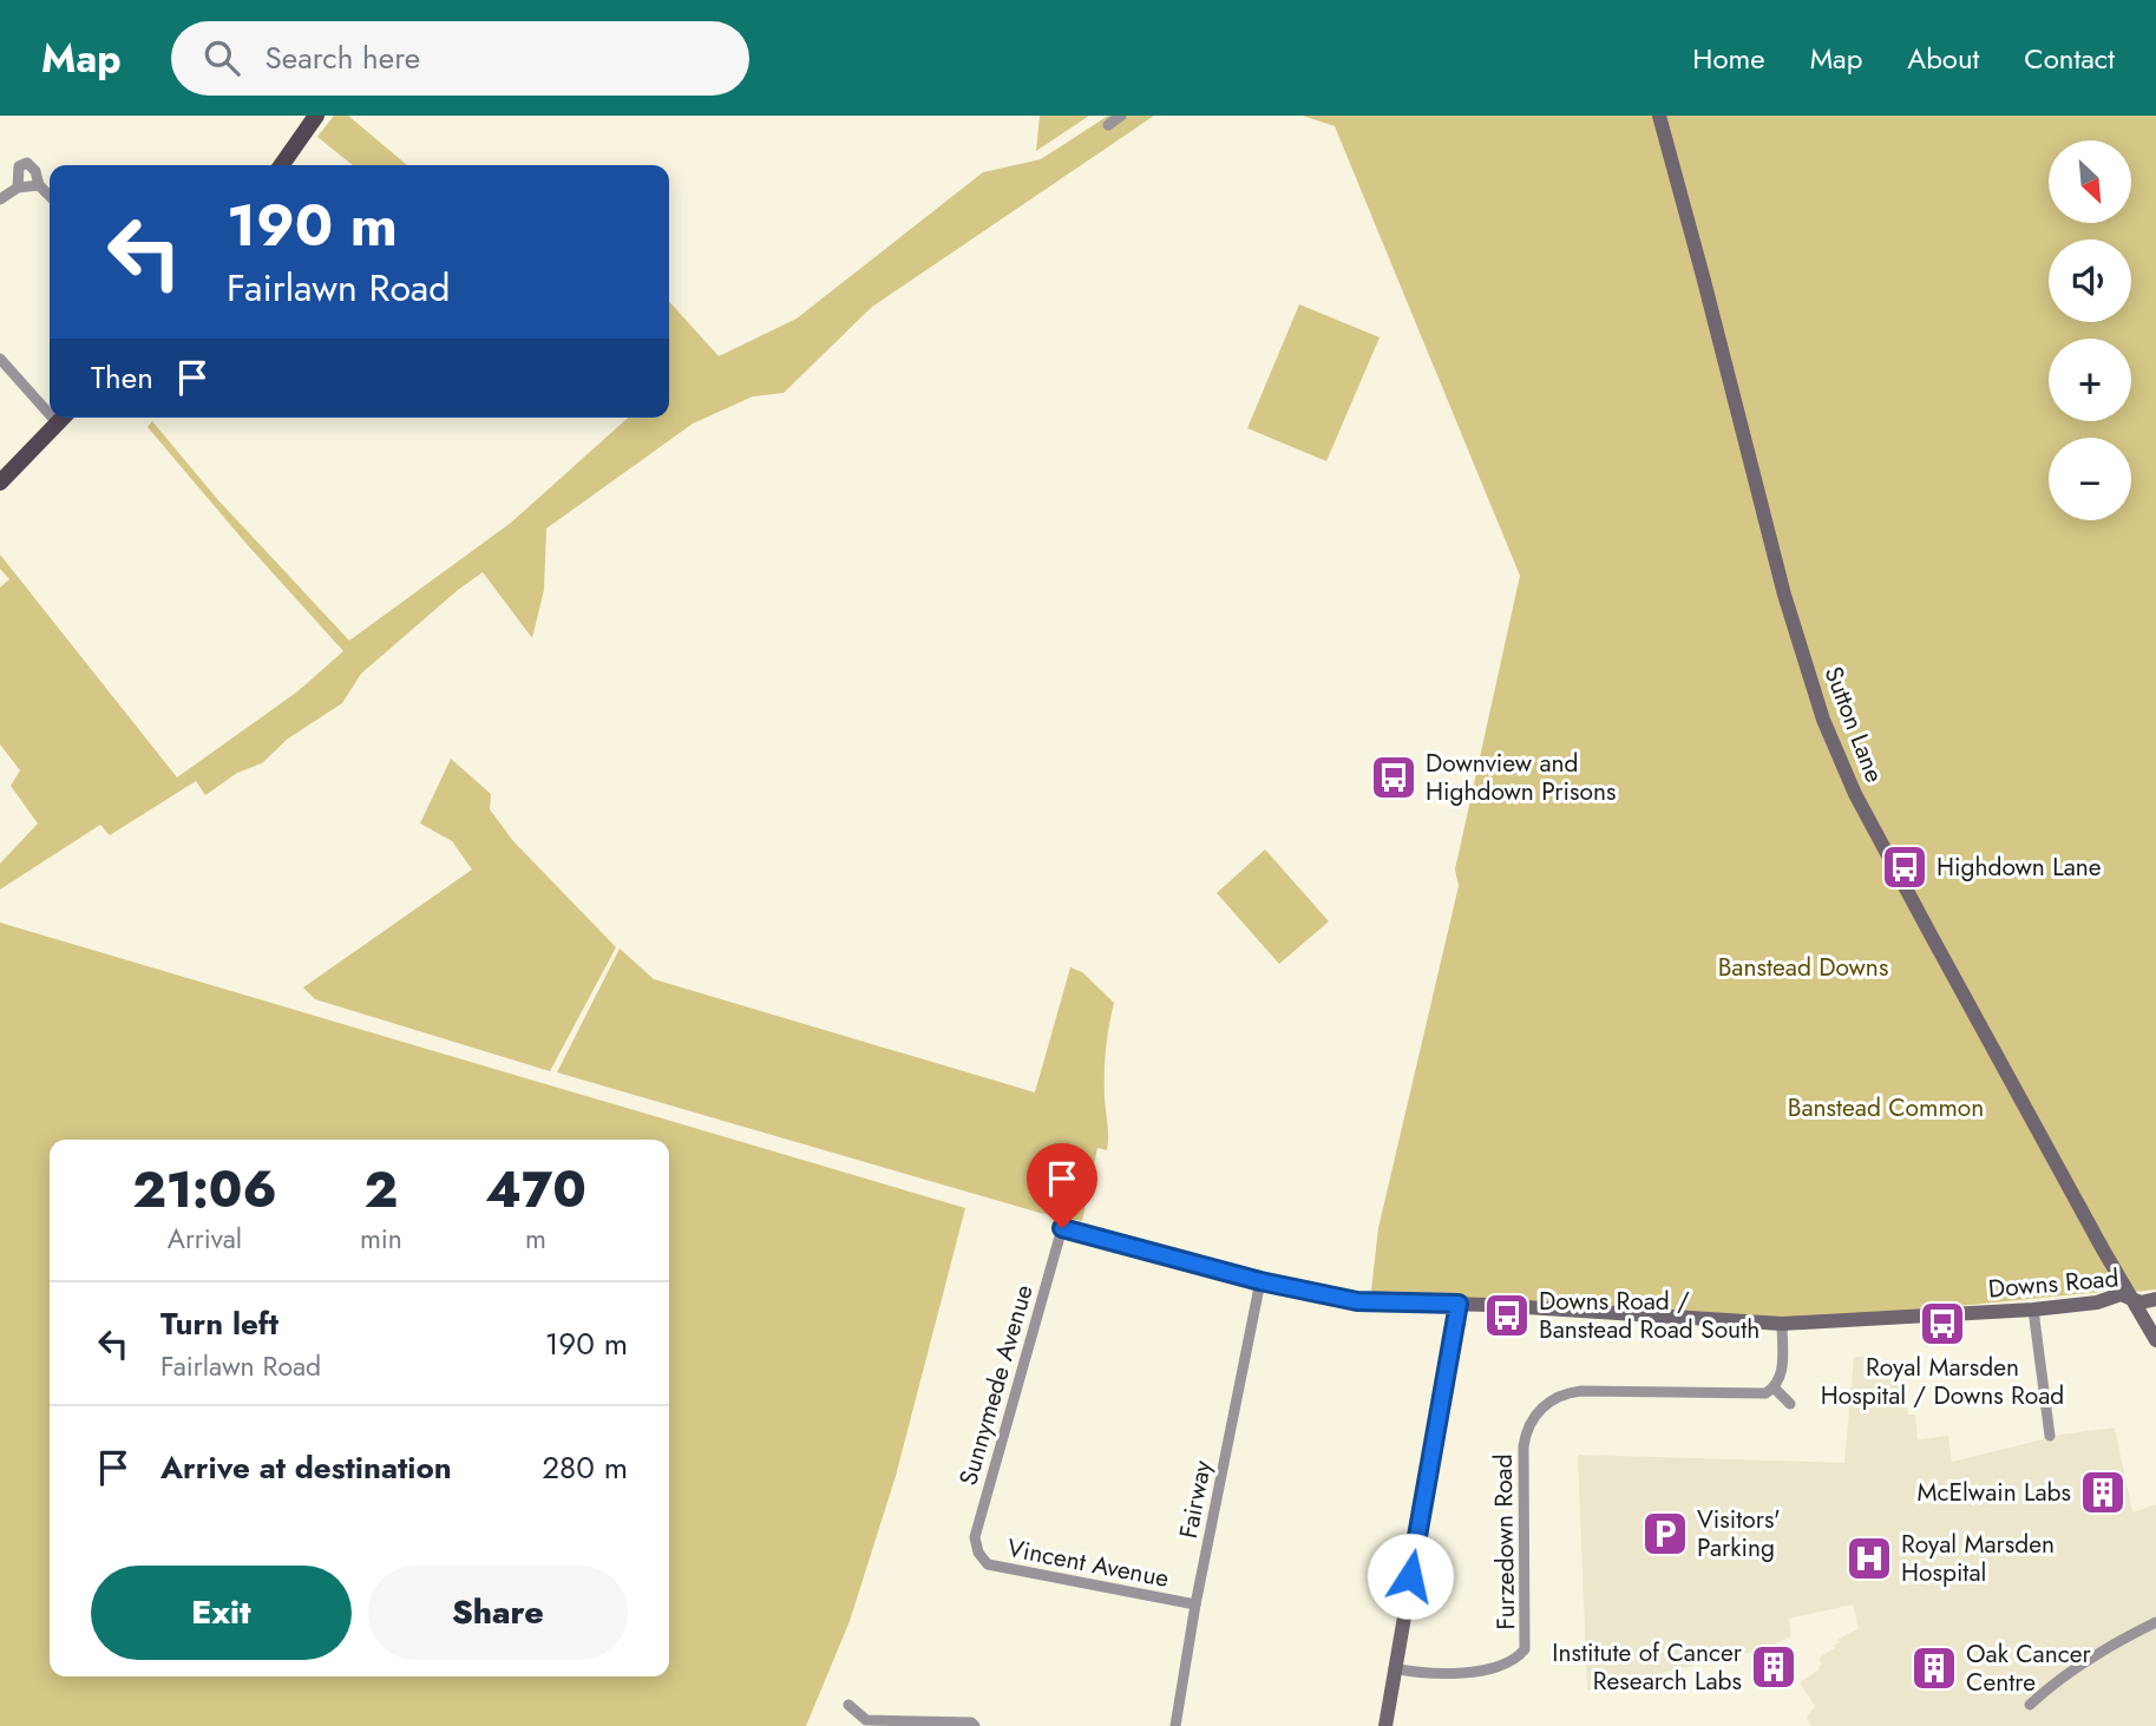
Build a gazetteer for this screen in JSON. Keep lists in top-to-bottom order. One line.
{"streets":{"street":["Sutton Lane","Downs Road","Sunnymede Avenue","Fairway","Furzedown Road","Vincent Avenue"]},"crossings":[["Sutton Lane","Downs Road"],["Downs Road","Sunnymede Avenue"],["Downs Road","Fairway"],["Sunnymede Avenue","Vincent Avenue"],["Fairway","Vincent Avenue"]],"parks":["Banstead Downs","Banstead Common"],"places":{"bus stop":["Downview and Highdown Prisons","Highdown Lane","Downs Road / Banstead Road South","Royal Marsden Hospital / Downs Road"],"building":["McElwain Labs","Institute of Cancer Research Labs","Oak Cancer Centre"],"parking":["Visitors' Parking"],"hospital":["Royal Marsden Hospital"]},"north":"bottom right","page":{"header":"Map","search":"Search here","nav":["Home","Map","About","Contact"],"map_buttons":["+","−"],"turn":["190 m","Fairlawn Road"],"then":"Then","eta":["21:06","Arrival","2","min","470","m"],"list":[{"name":"Turn left","note":"Fairlawn Road","value":"190 m"},{"name":"Arrive at destination","value":"280 m"}],"buttons":["Exit","Share"]}}
